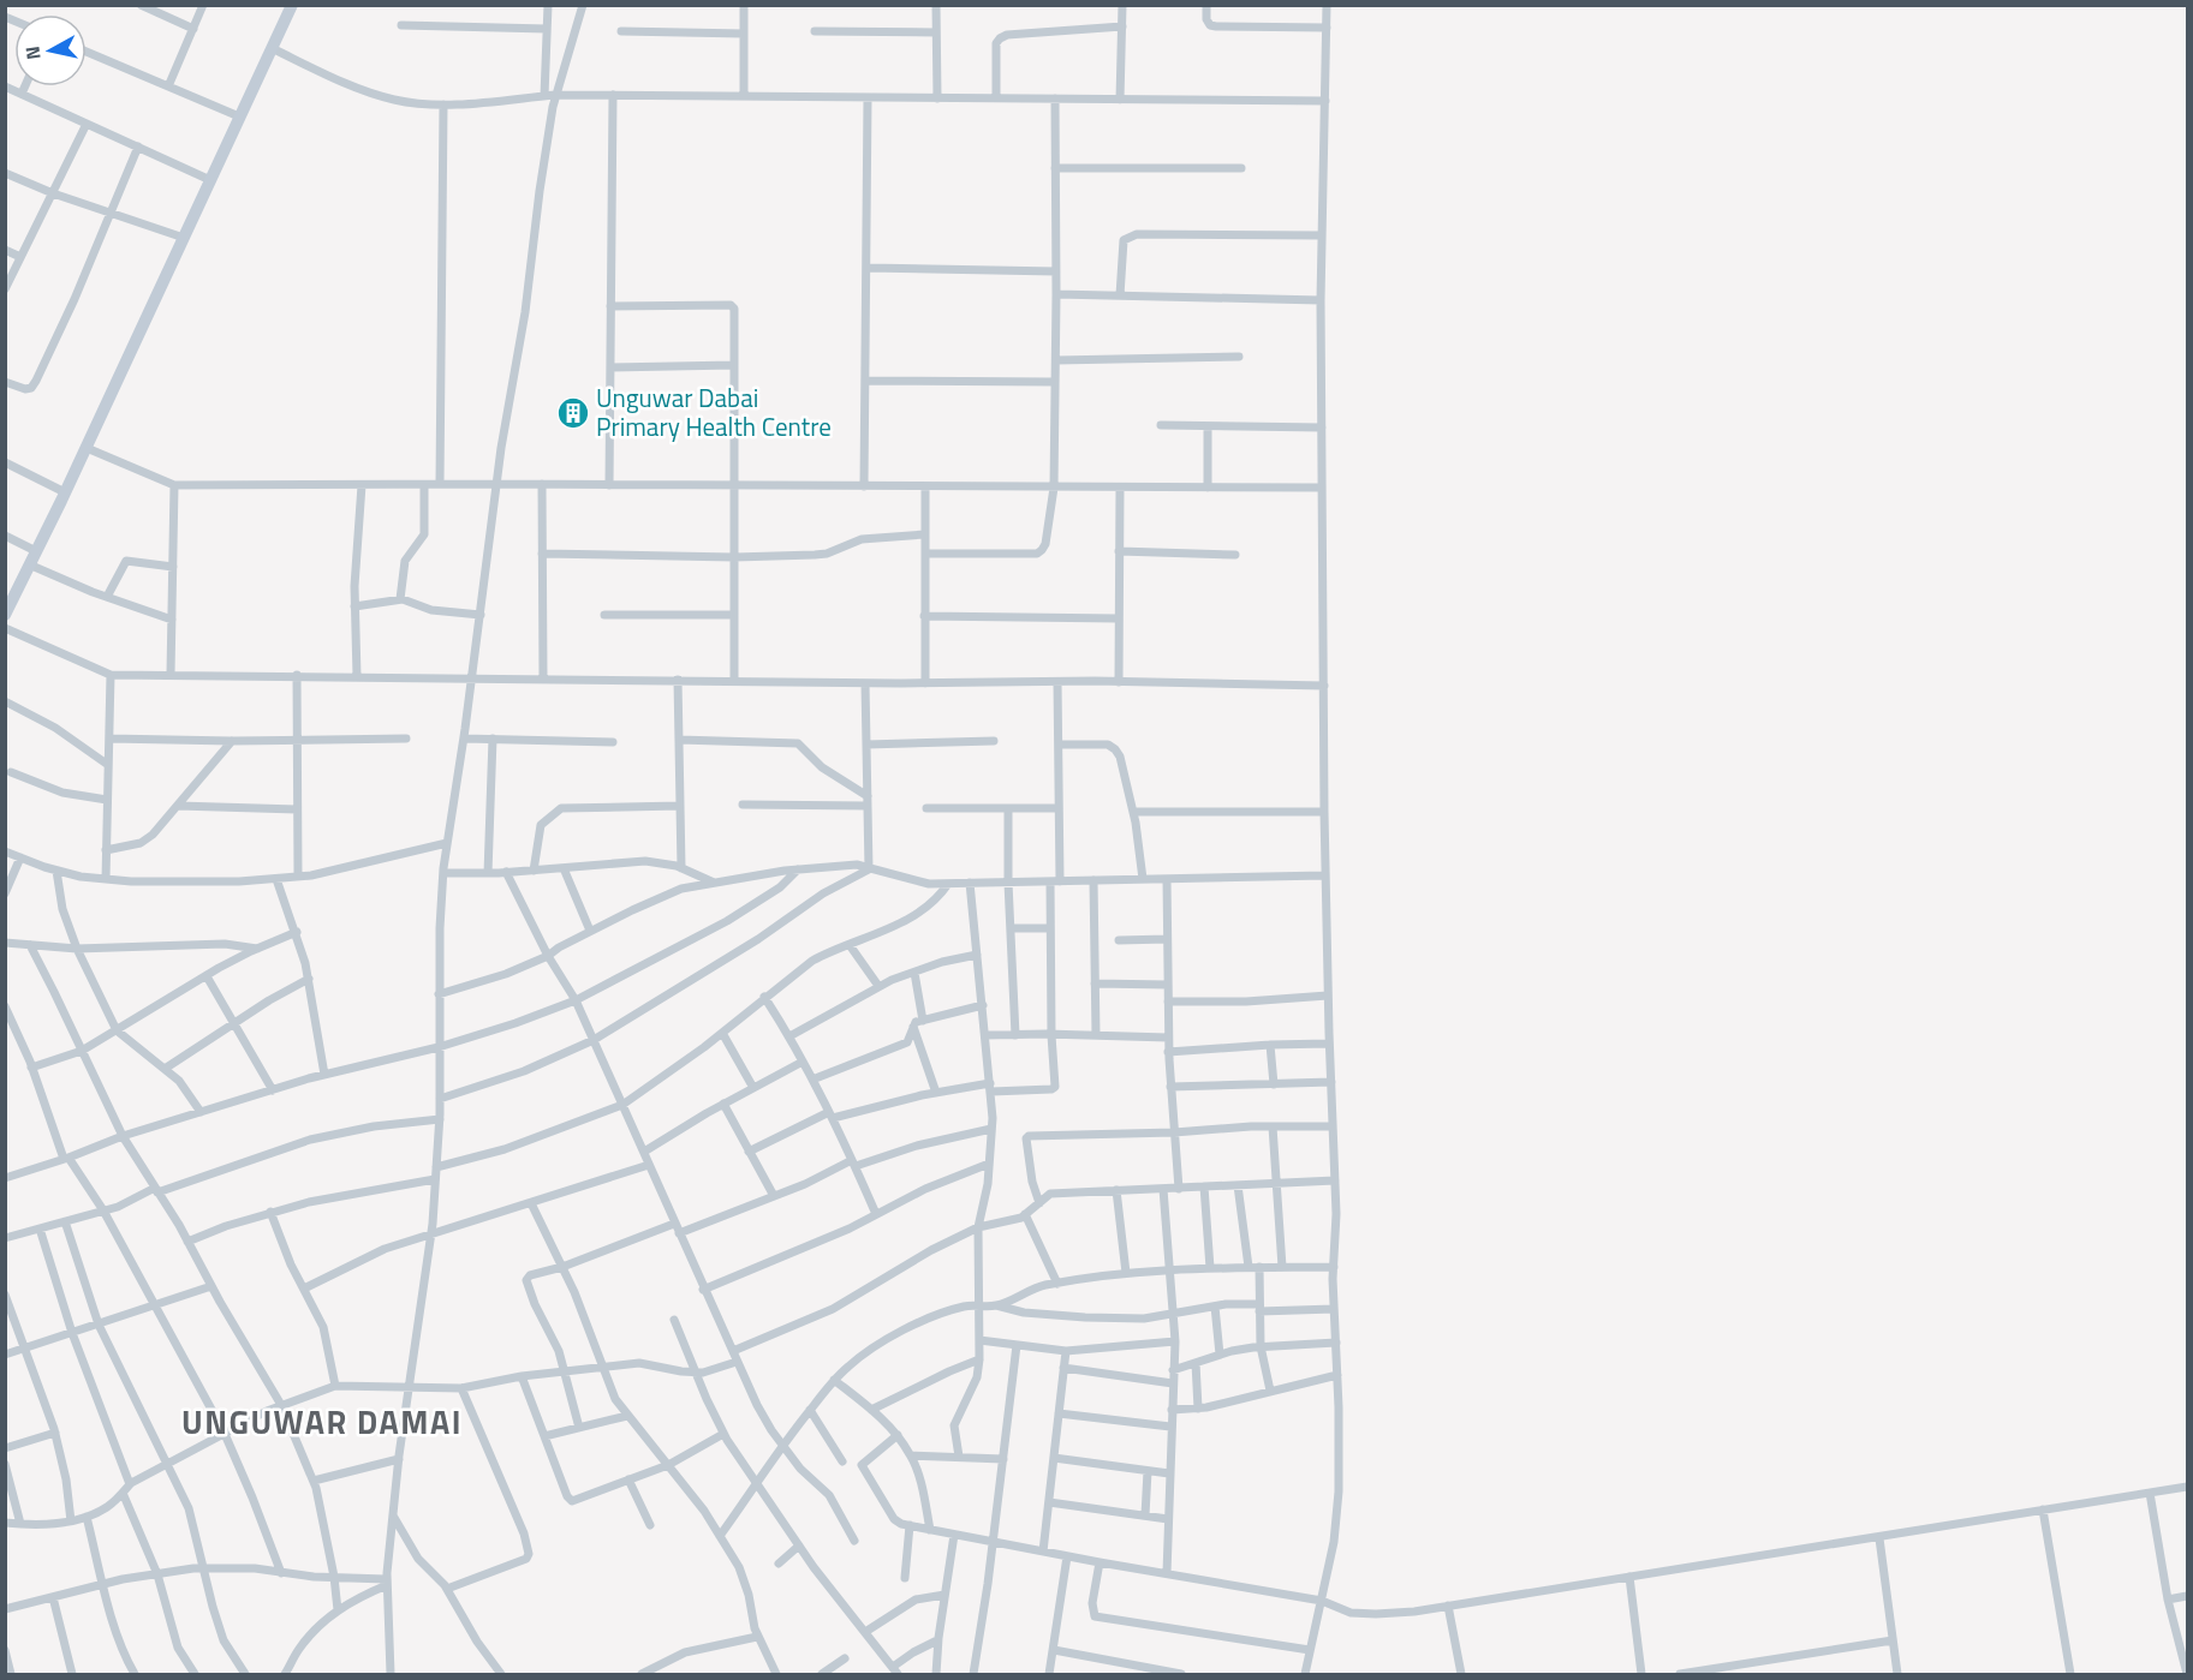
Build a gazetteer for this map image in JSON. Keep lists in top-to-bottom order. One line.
{"districts":["UNGUWAR DAMAI"],"places":{"building":["Unguwar Dabai Primary Health Centre"]},"north":"left"}
